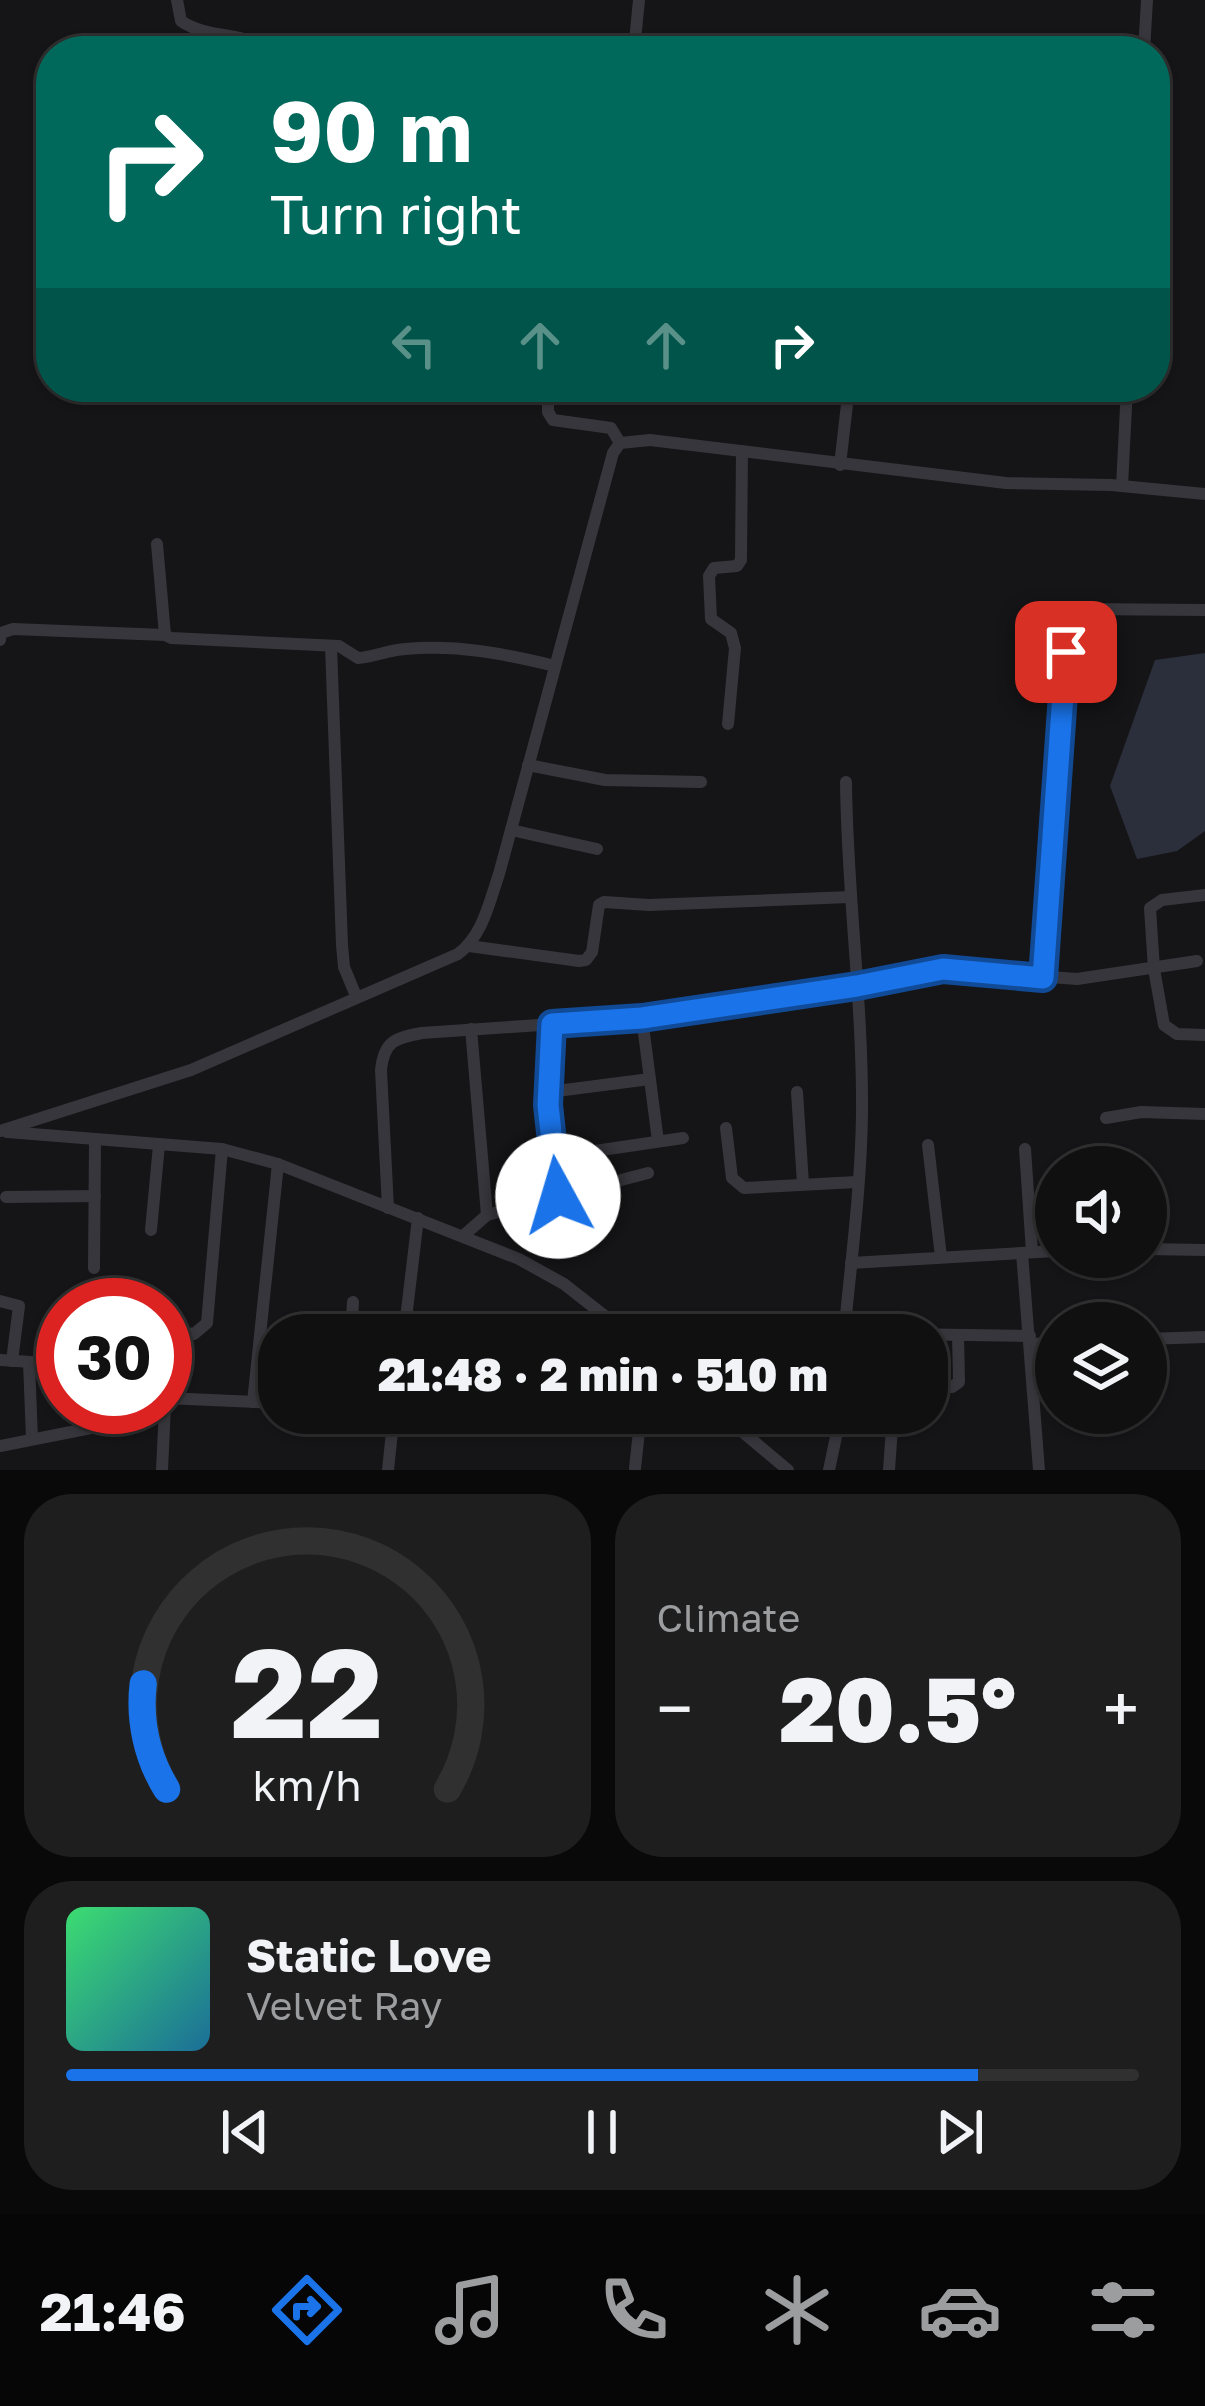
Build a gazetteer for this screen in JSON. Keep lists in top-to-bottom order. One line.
{"page":{"turn":["90 m","Turn right"],"limit":"30","trip":"21:48 · 2 min · 510 m","tile":"Climate","heat":["−","20.5°","+"],"song":["Static Love","Velvet Ray"],"tabs":"21:46","gauge":["22","km/h"]}}
